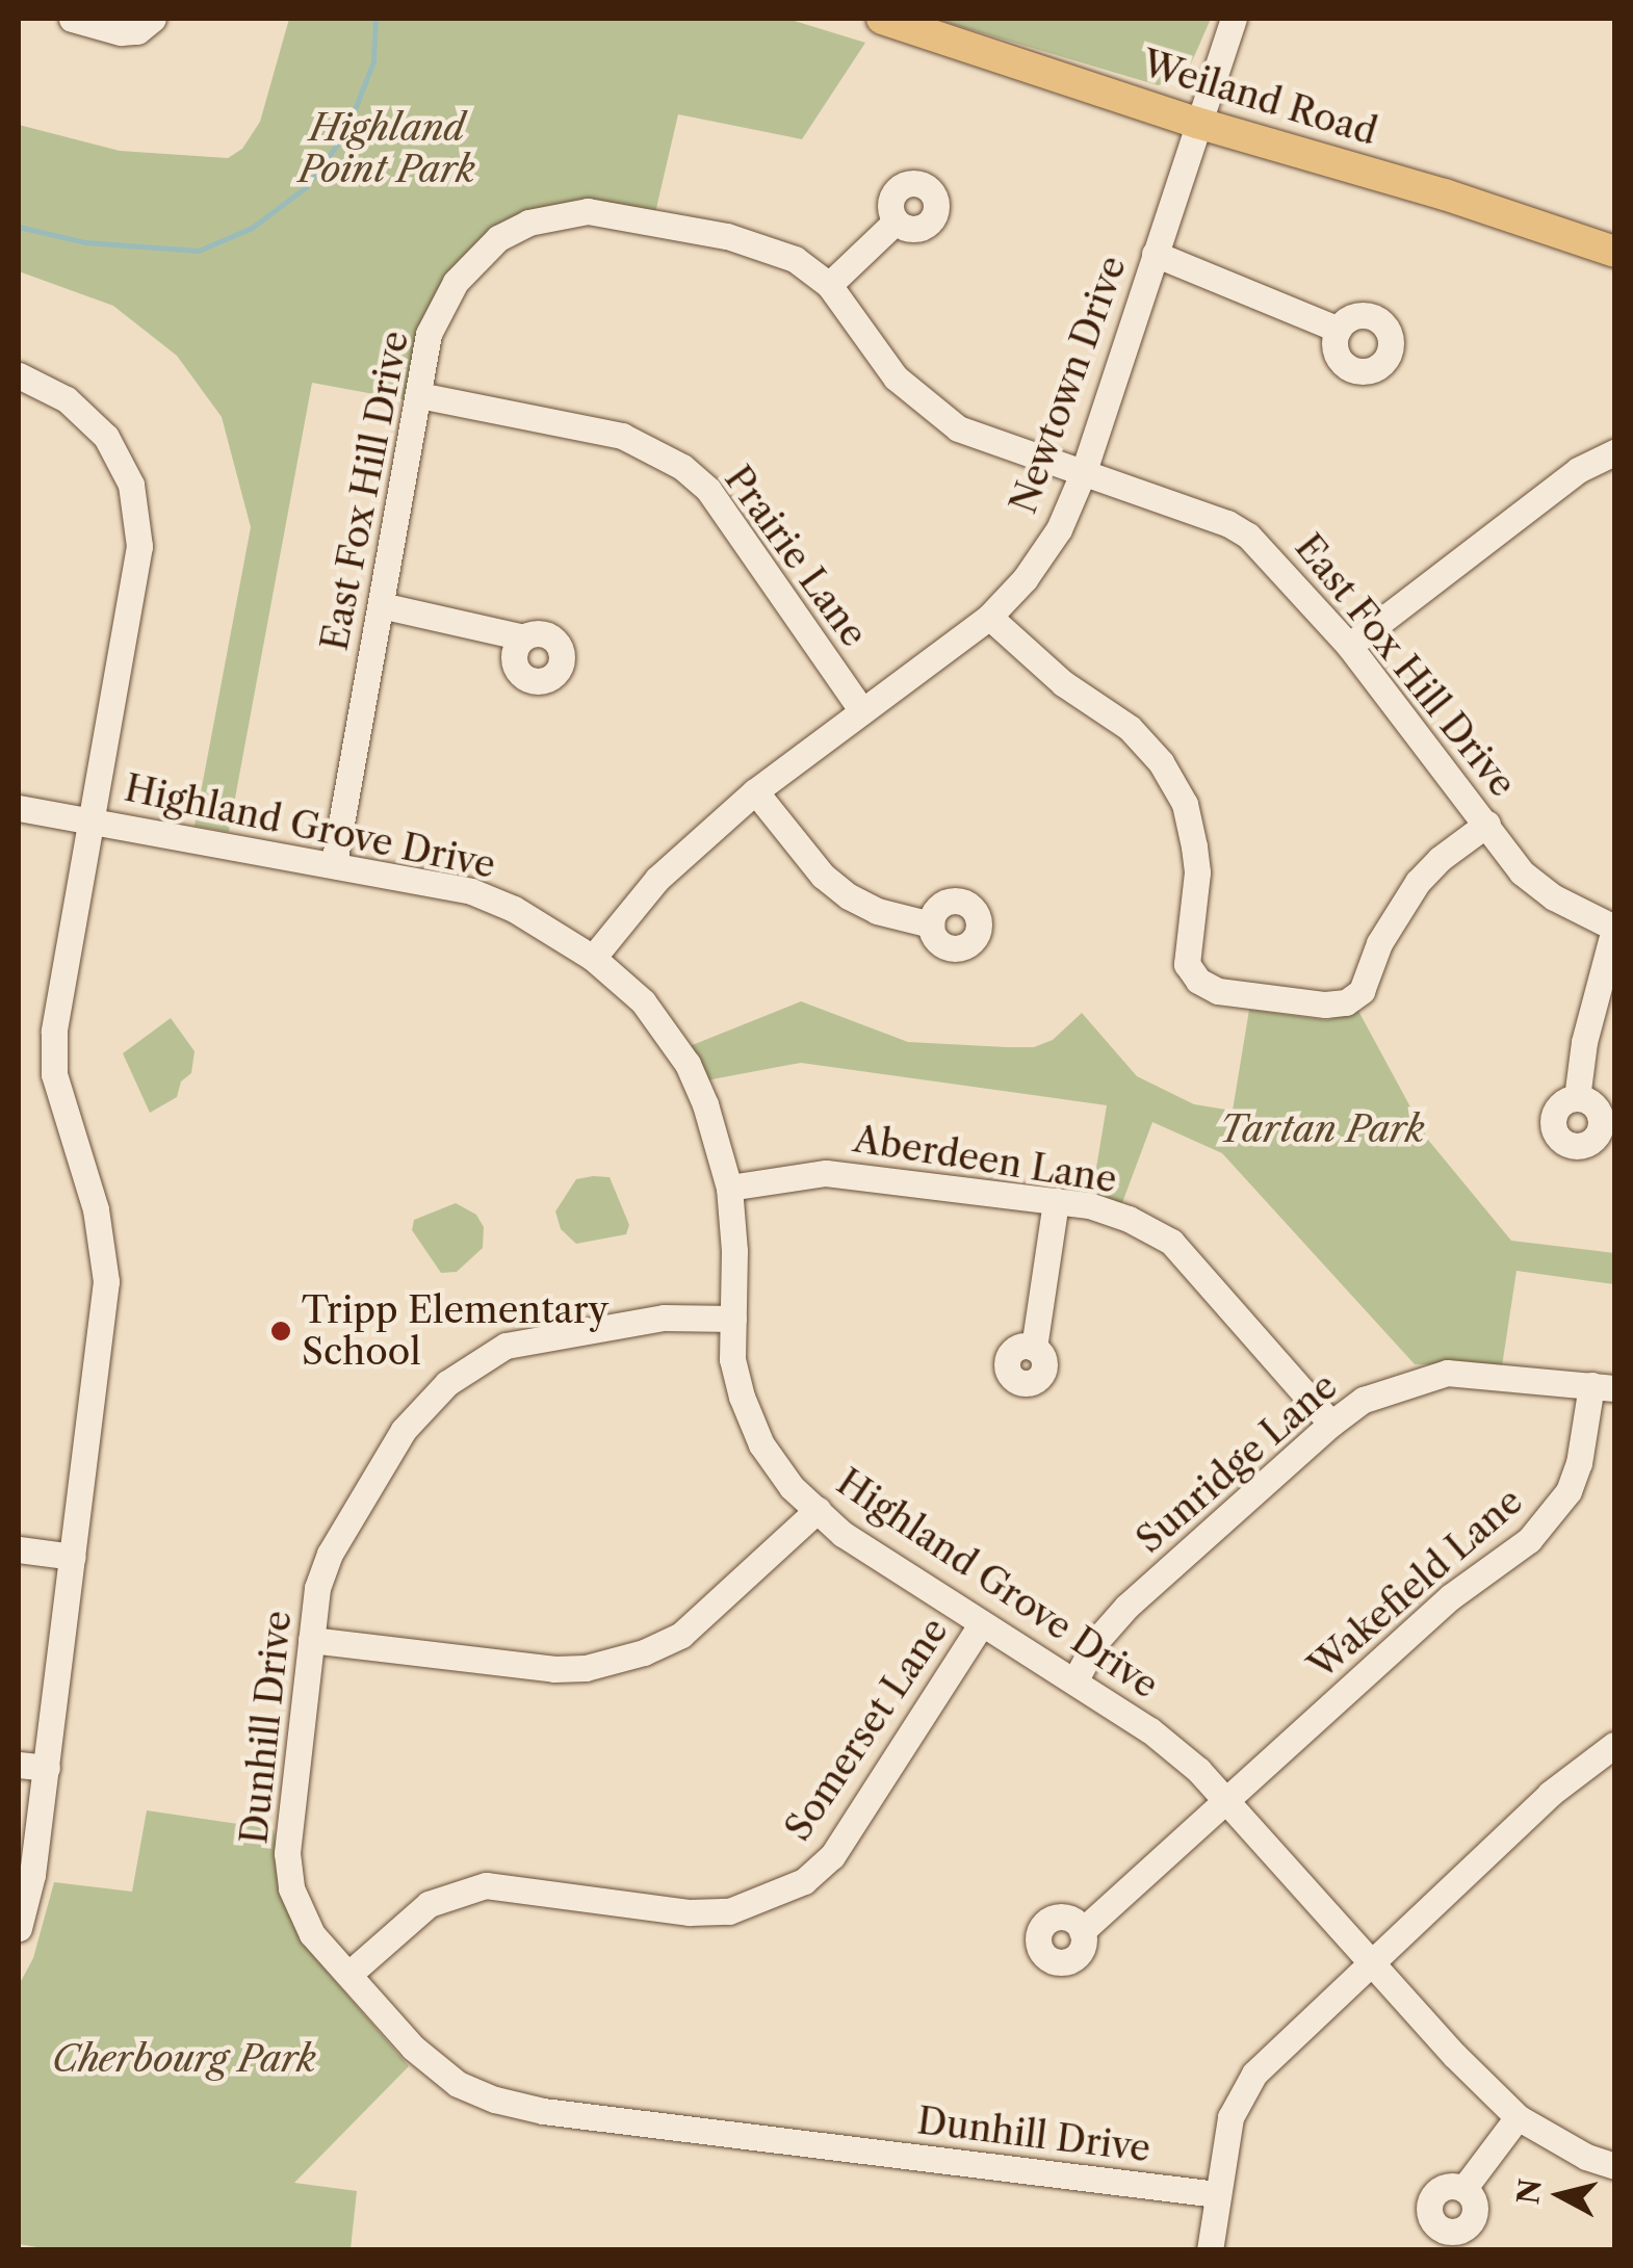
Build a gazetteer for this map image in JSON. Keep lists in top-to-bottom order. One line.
{"streets":{"main road":["Weiland Road"],"street":["Newtown Drive","East Fox Hill Drive","Prairie Lane","Highland Grove Drive","Aberdeen Lane","Sunridge Lane","Wakefield Lane","Dunhill Drive","Somerset Lane"]},"crossings":[["Weiland Road","Newtown Drive"],["Newtown Drive","East Fox Hill Drive"],["Newtown Drive","Prairie Lane"],["Newtown Drive","Highland Grove Drive"],["East Fox Hill Drive","Prairie Lane"],["East Fox Hill Drive","Highland Grove Drive"],["Highland Grove Drive","Aberdeen Lane"],["Highland Grove Drive","Sunridge Lane"],["Highland Grove Drive","Wakefield Lane"],["Highland Grove Drive","Dunhill Drive"],["Highland Grove Drive","Somerset Lane"],["Aberdeen Lane","Sunridge Lane"],["Sunridge Lane","Wakefield Lane"],["Dunhill Drive","Somerset Lane"]],"parks":["Highland Point Park","Tartan Park","Cherbourg Park"],"places":["Tripp Elementary School"],"north":"left"}
